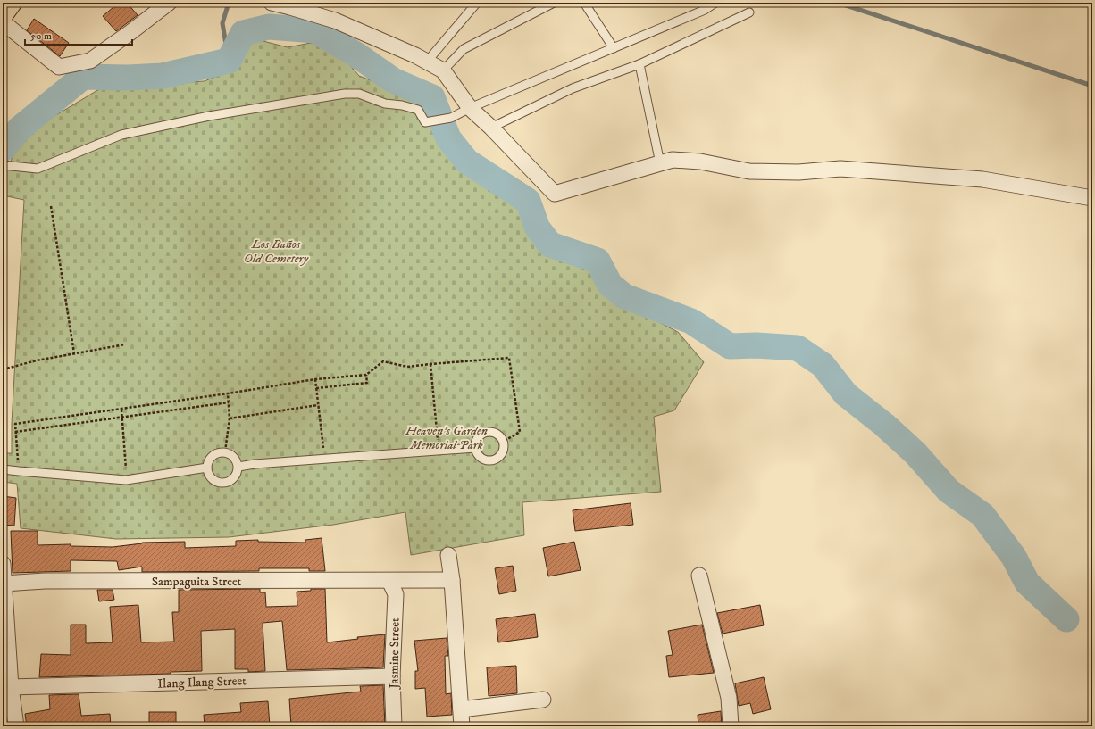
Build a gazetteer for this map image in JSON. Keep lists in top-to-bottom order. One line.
{"streets":{"street":["Sampaguita Street","Jasmine Street","Ilang Ilang Street"]},"crossings":[["Sampaguita Street","Jasmine Street"],["Jasmine Street","Ilang Ilang Street"]],"parks":["Los Baños Old Cemetery","Heaven's Garden Memorial Park"],"scale_bar":"50 m"}
